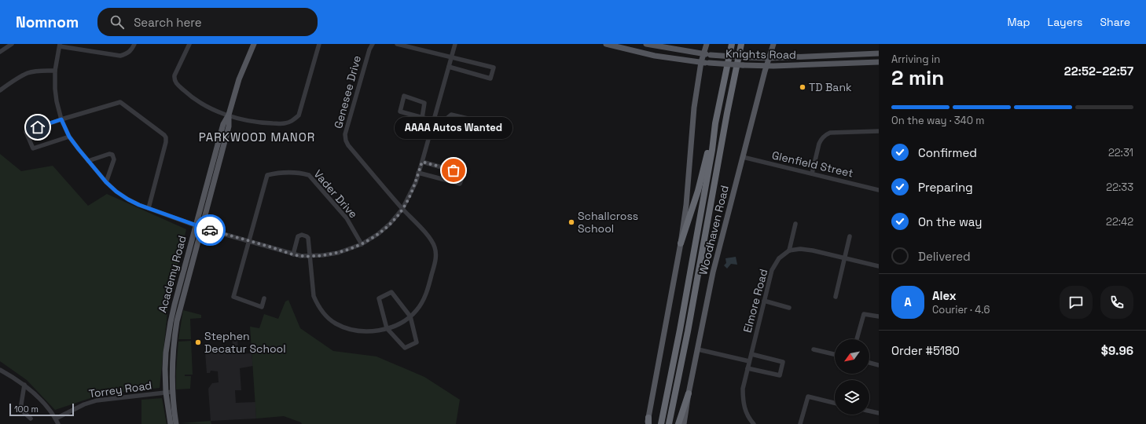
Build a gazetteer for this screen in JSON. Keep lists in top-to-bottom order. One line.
{"streets":{"highway":["Woodhaven Road"],"main road":["Knights Road","Academy Road"],"street":["Genesee Drive","Glenfield Street","Vader Drive","Elmore Road","Torrey Road"]},"crossings":[["Knights Road","Woodhaven Road"],["Glenfield Street","Woodhaven Road"],["Academy Road","Torrey Road"]],"districts":["PARKWOOD MANOR"],"places":["TD Bank","AAAA Autos Wanted","Schallcross School","Stephen Decatur School"],"scale_bar":"100 m","north":"bottom left","page":{"header":"Nomnom","search":"Search here","nav":["Map","Layers","Share"],"heading":["2 min","Arriving in","22:52–22:57"],"panel":["Alex","Courier · 4.6","Order #5180","$9.96"],"bar":"On the way · 340 m","bubble":"AAAA Autos Wanted","list":[["Confirmed","22:31"],["Preparing","22:33"],["On the way","22:42"],"Delivered"],"round":"A","scale":"100 m"}}
